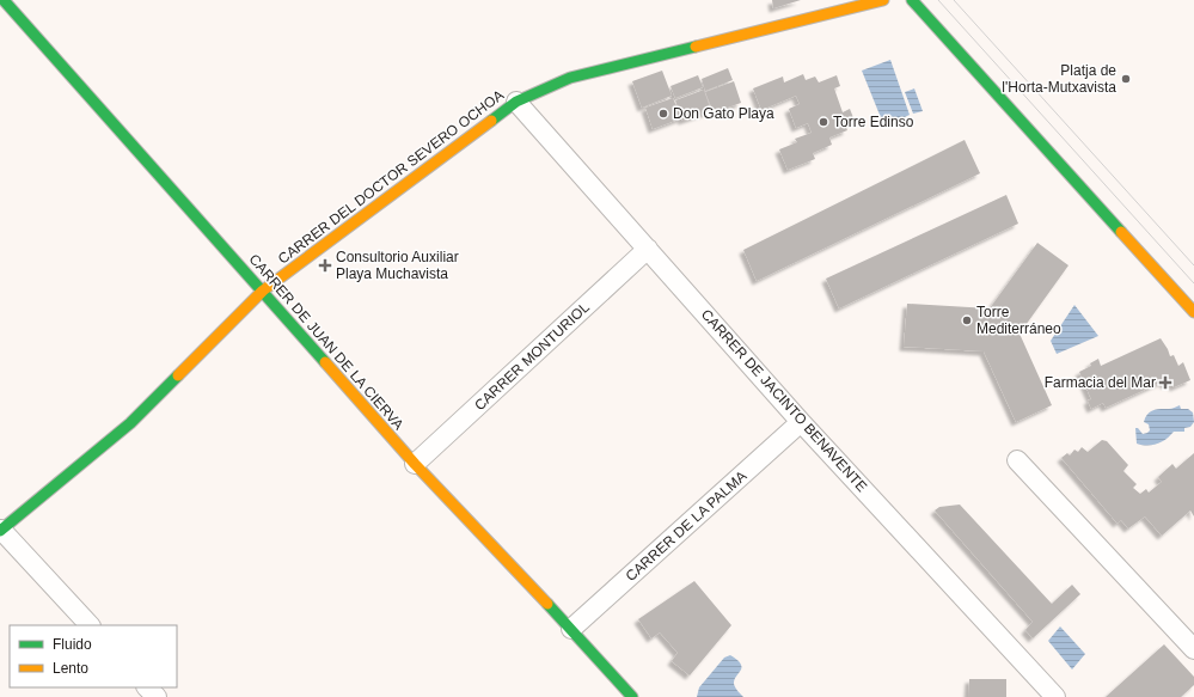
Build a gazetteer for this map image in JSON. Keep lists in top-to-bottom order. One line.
{"streets":{"street":["CARRER DEL DOCTOR SEVERO OCHOA","CARRER DE JUAN DE LA CIERVA","CARRER MONTURIOL","CARRER DE JACINTO BENAVENTE","CARRER DE LA PALMA"]},"crossings":[["CARRER DEL DOCTOR SEVERO OCHOA","CARRER DE JUAN DE LA CIERVA"],["CARRER DEL DOCTOR SEVERO OCHOA","CARRER DE JACINTO BENAVENTE"],["CARRER DE JUAN DE LA CIERVA","CARRER MONTURIOL"],["CARRER DE JUAN DE LA CIERVA","CARRER DE LA PALMA"],["CARRER MONTURIOL","CARRER DE JACINTO BENAVENTE"],["CARRER DE JACINTO BENAVENTE","CARRER DE LA PALMA"]],"places":{"other":["Platja de l'Horta-Mutxavista","Don Gato Playa","Torre Edinso","Torre Mediterráneo"],"health":["Consultorio Auxiliar Playa Muchavista","Farmacia del Mar"]},"legend":["Fluido","Lento"]}
